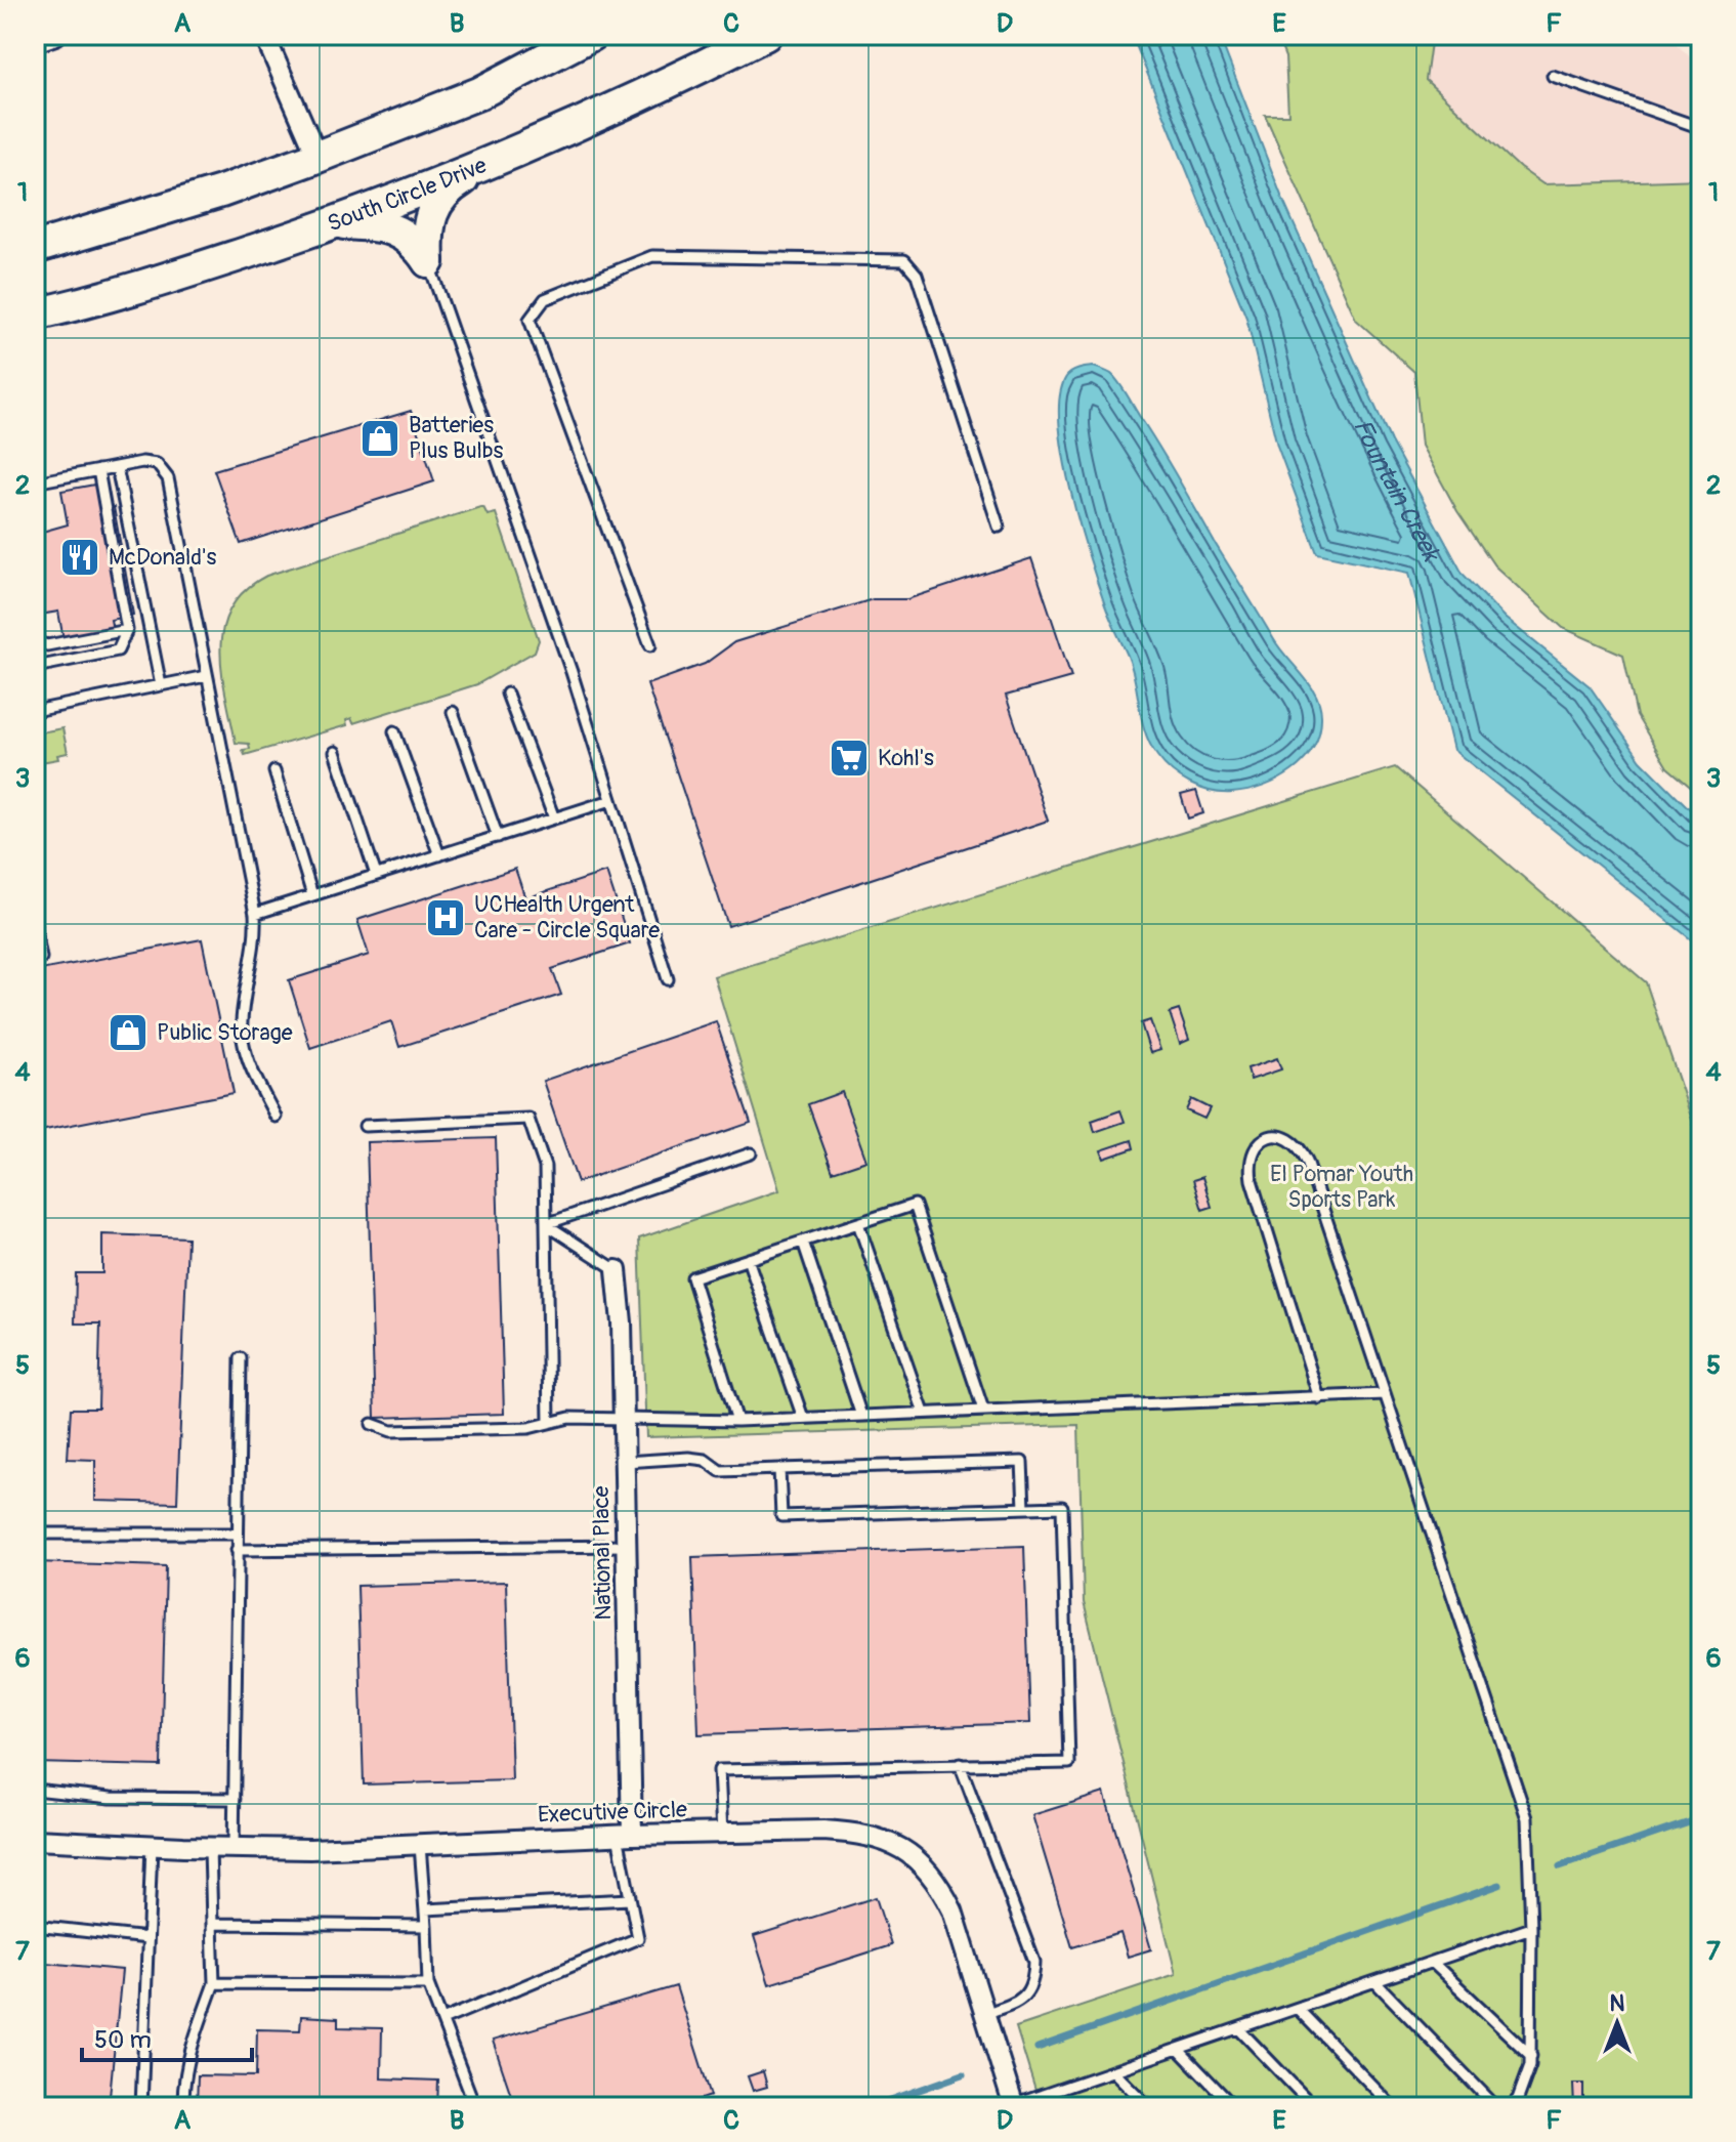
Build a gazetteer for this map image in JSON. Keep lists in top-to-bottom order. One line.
{"streets":{"main road":["South Circle Drive"],"street":["National Place","Executive Circle"]},"crossings":[["National Place","Executive Circle"]],"water":["Fountain Creek"],"parks":["El Pomar Youth Sports Park"],"places":{"shop":["Batteries Plus Bulbs","Public Storage"],"restaurant":["McDonald's"],"supermarket":["Kohl's"],"hospital":["UCHealth Urgent Care - Circle Square"]},"scale_bar":"50 m","north":"top","grid":{"columns":["A","B","C","D","E","F"],"rows":["1","2","3","4","5","6","7"]}}
